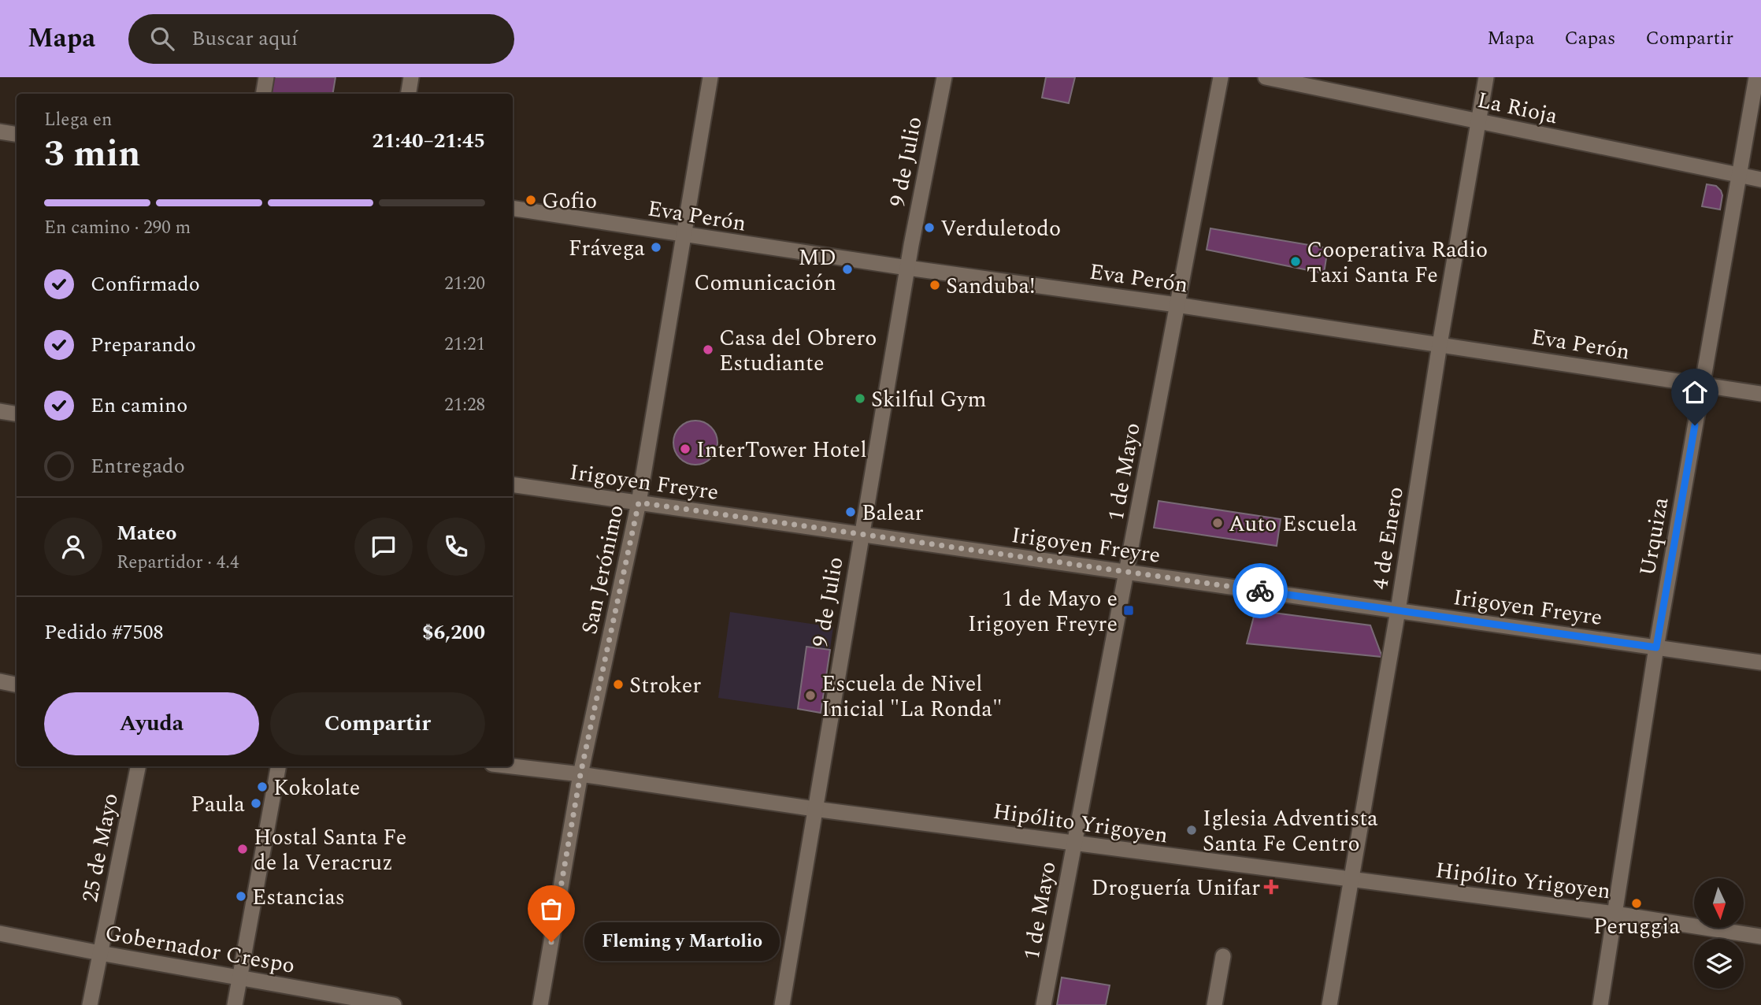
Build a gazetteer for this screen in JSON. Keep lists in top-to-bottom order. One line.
{"streets":{"street":["La Rioja","9 de Julio","Eva Perón","1 de Mayo","Irigoyen Freyre","Urquiza","4 de Enero","San Jerónimo","Hipólito Yrigoyen","25 de Mayo","Gobernador Crespo"]},"crossings":[["La Rioja","Urquiza"],["La Rioja","4 de Enero"],["9 de Julio","Eva Perón"],["9 de Julio","Irigoyen Freyre"],["9 de Julio","Hipólito Yrigoyen"],["Eva Perón","1 de Mayo"],["Eva Perón","Urquiza"],["Eva Perón","4 de Enero"],["Eva Perón","San Jerónimo"],["1 de Mayo","Irigoyen Freyre"],["1 de Mayo","Hipólito Yrigoyen"],["Irigoyen Freyre","Urquiza"],["Irigoyen Freyre","4 de Enero"],["Irigoyen Freyre","San Jerónimo"],["Urquiza","Hipólito Yrigoyen"],["4 de Enero","Hipólito Yrigoyen"],["San Jerónimo","Hipólito Yrigoyen"],["25 de Mayo","Gobernador Crespo"]],"places":{"other":["Gofio","Verduletodo","Frávega","Cooperativa Radio Taxi Santa Fe","MD Comunicación","Sanduba!","Casa del Obrero Estudiante","Skilful Gym","InterTower Hotel","Balear","Auto Escuela","Stroker","Escuela de Nivel Inicial \"La Ronda\"","Kokolate","Paula","Iglesia Adventista Santa Fe Centro","Hostal Santa Fe de la Veracruz","Estancias","Peruggia","Fleming y Martolio"],"transit":["1 de Mayo e Irigoyen Freyre"],"health":["Droguería Unifar"]},"north":"bottom","page":{"header":"Mapa","search":"Buscar aquí","nav":["Mapa","Capas","Compartir"],"heading":["3 min","Llega en","21:40–21:45"],"panel":["Mateo","Repartidor · 4.4","Pedido #7508","$6,200"],"bar":"En camino · 290 m","list":[["Confirmado","21:20"],["Preparando","21:21"],["En camino","21:28"],"Entregado"],"buttons":["Ayuda","Compartir"],"bubble":"Fleming y Martolio"}}
